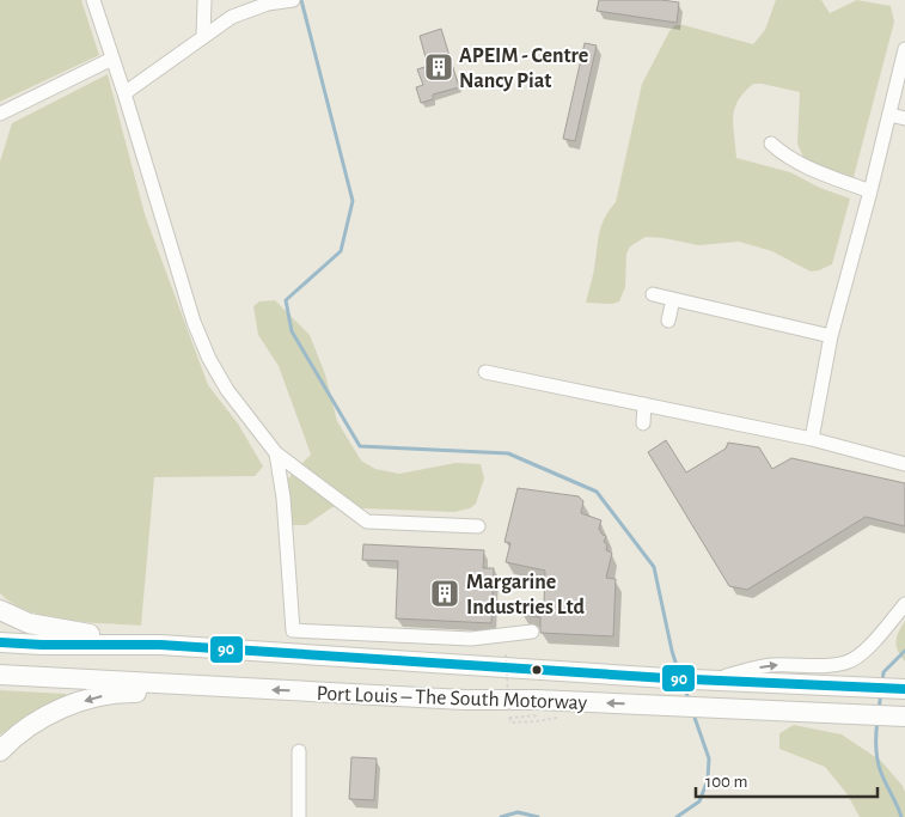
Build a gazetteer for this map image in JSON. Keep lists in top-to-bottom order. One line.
{"streets":{"highway":["Port Louis – The South Motorway"]},"places":{"building":["APEIM - Centre Nancy Piat","Margarine Industries Ltd"]},"lines":["transit line 90"],"scale_bar":"100 m"}
